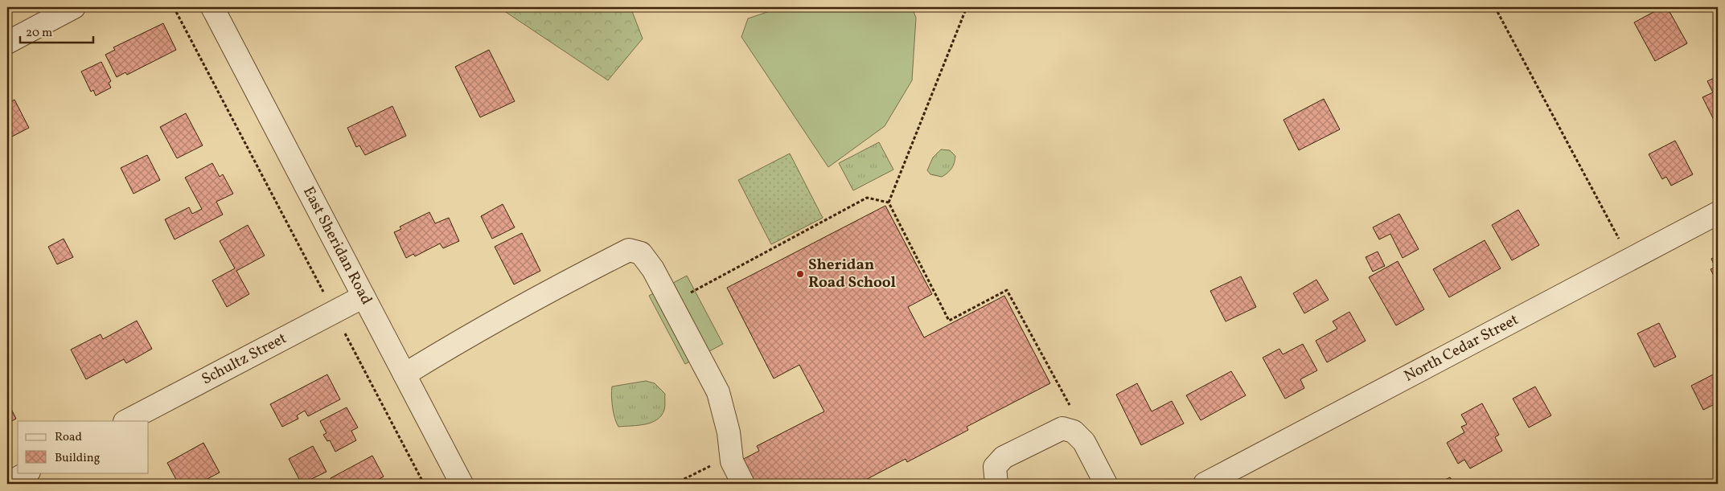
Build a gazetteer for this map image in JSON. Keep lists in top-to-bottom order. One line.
{"streets":{"street":["East Sheridan Road","North Cedar Street","Schultz Street"]},"crossings":[["East Sheridan Road","Schultz Street"]],"places":["Sheridan Road School"],"legend":["Road","Building"],"scale_bar":"20 m"}
